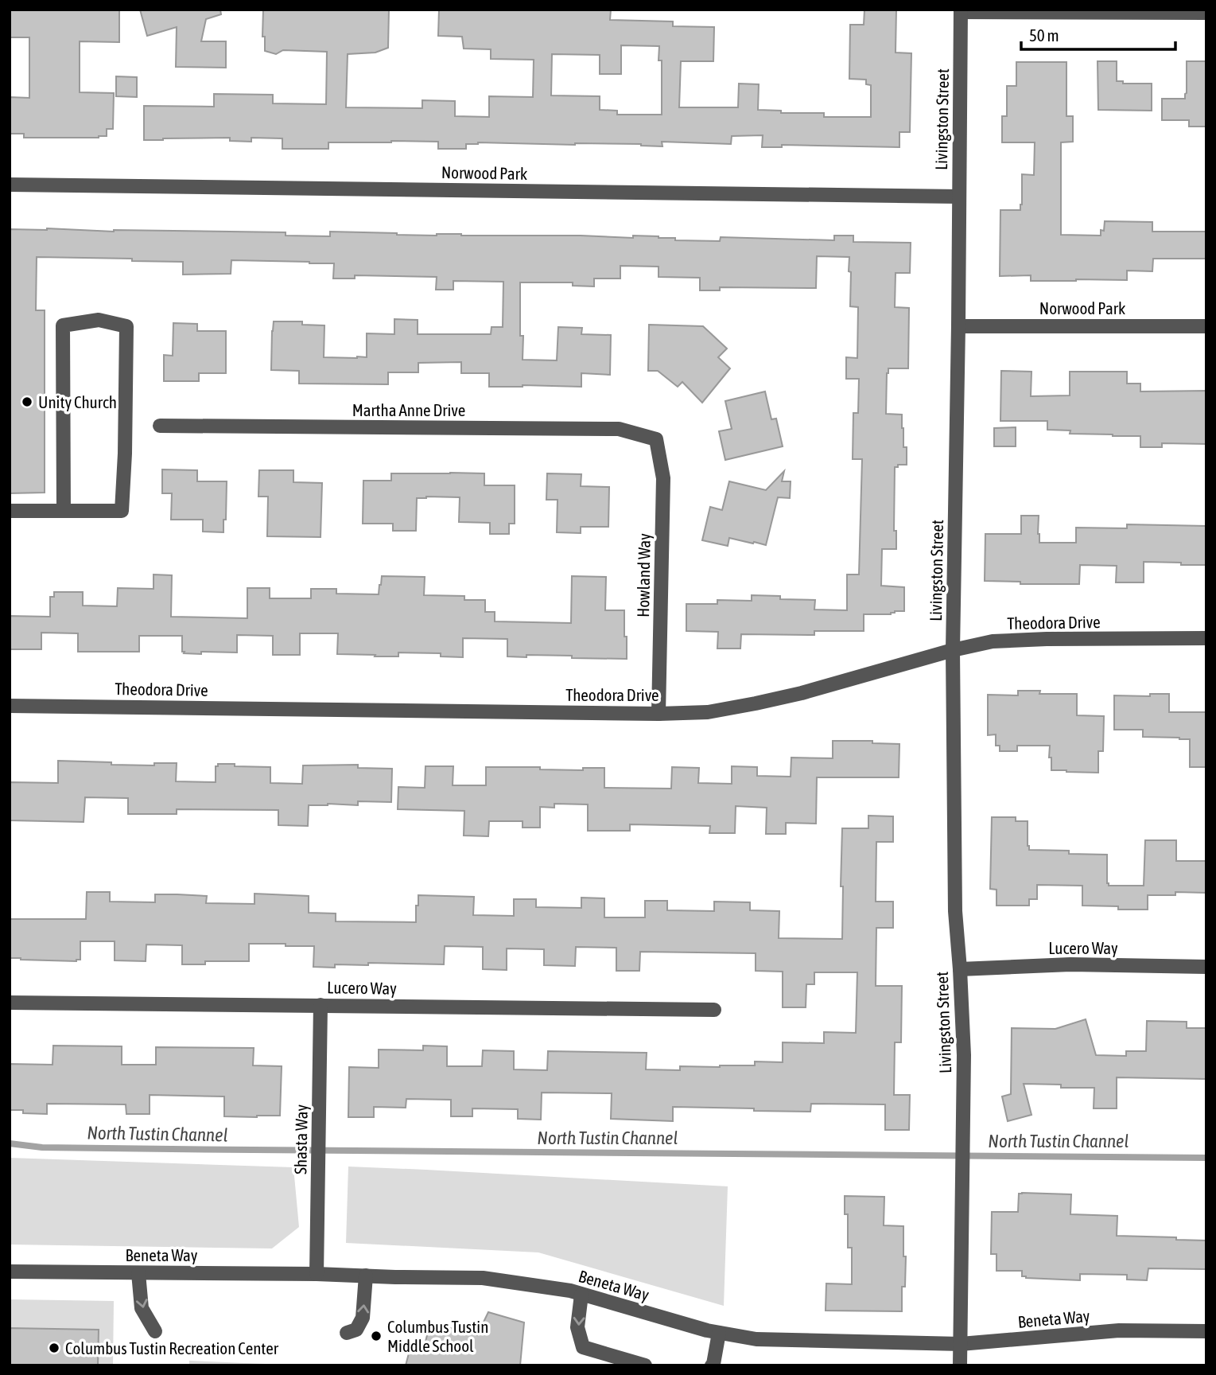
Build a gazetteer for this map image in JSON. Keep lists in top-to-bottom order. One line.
{"streets":{"street":["Livingston Street","Norwood Park","Martha Anne Drive","Howland Way","Theodora Drive","Lucero Way","Shasta Way","Beneta Way"]},"crossings":[["Livingston Street","Norwood Park"],["Livingston Street","Theodora Drive"],["Livingston Street","Lucero Way"],["Livingston Street","Beneta Way"],["Martha Anne Drive","Howland Way"],["Howland Way","Theodora Drive"],["Lucero Way","Shasta Way"],["Shasta Way","Beneta Way"]],"water":["North Tustin Channel"],"places":["Unity Church","Columbus Tustin Middle School","Columbus Tustin Recreation Center"],"scale_bar":"50 m"}
